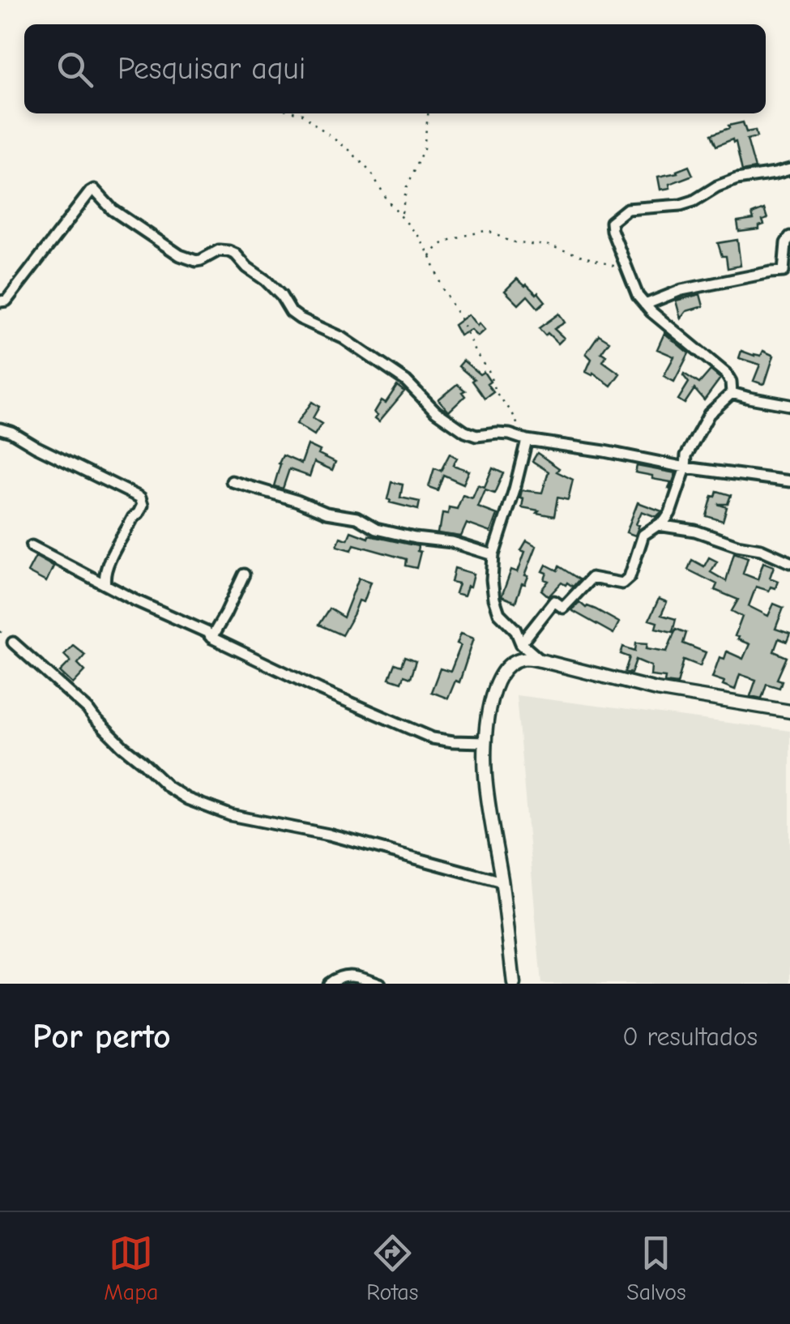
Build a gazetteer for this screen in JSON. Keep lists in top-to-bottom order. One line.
{"page":{"search":"Pesquisar aqui","heading":["Por perto","0 resultados"],"nav":["Mapa","Rotas","Salvos"]}}
